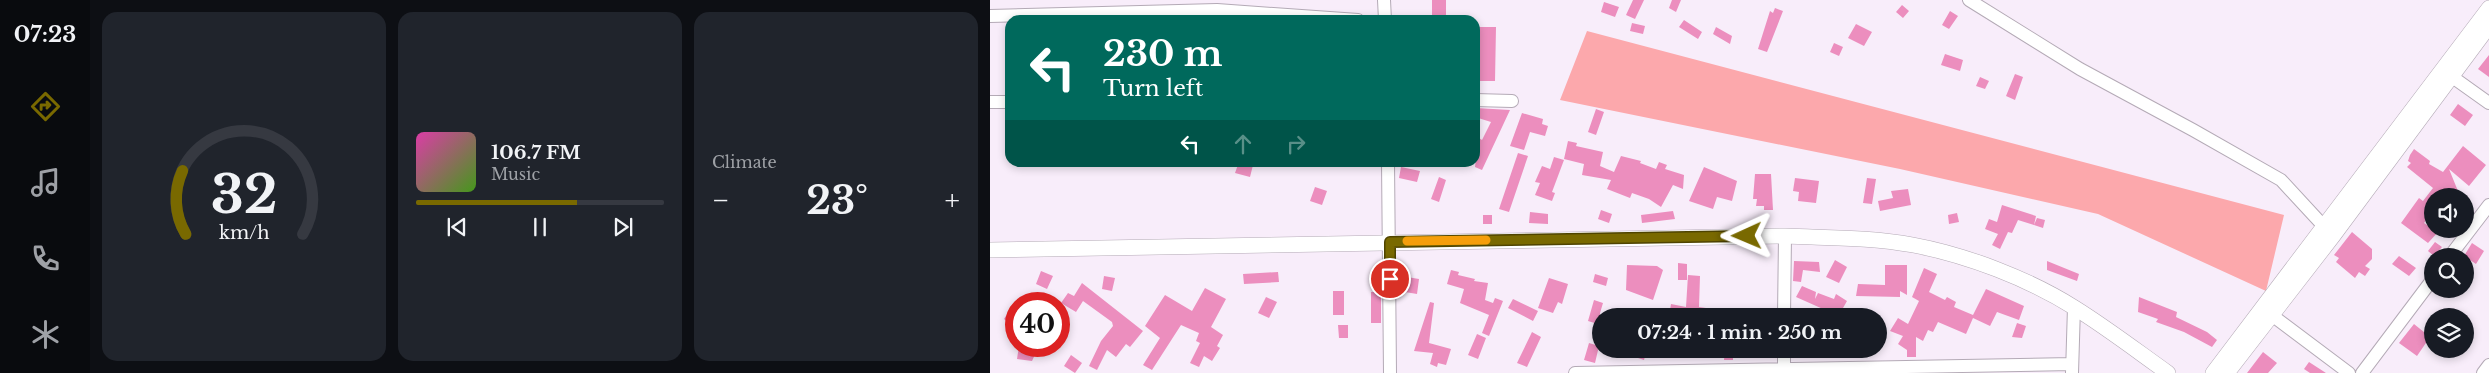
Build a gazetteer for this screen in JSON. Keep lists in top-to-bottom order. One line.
{"page":{"tabs":"07:23","tile":"Climate","turn":["230 m","Turn left"],"song":["106.7 FM","Music"],"heat":["−","23°","+"],"limit":"40","trip":"07:24 · 1 min · 250 m","gauge":["32","km/h"]}}
